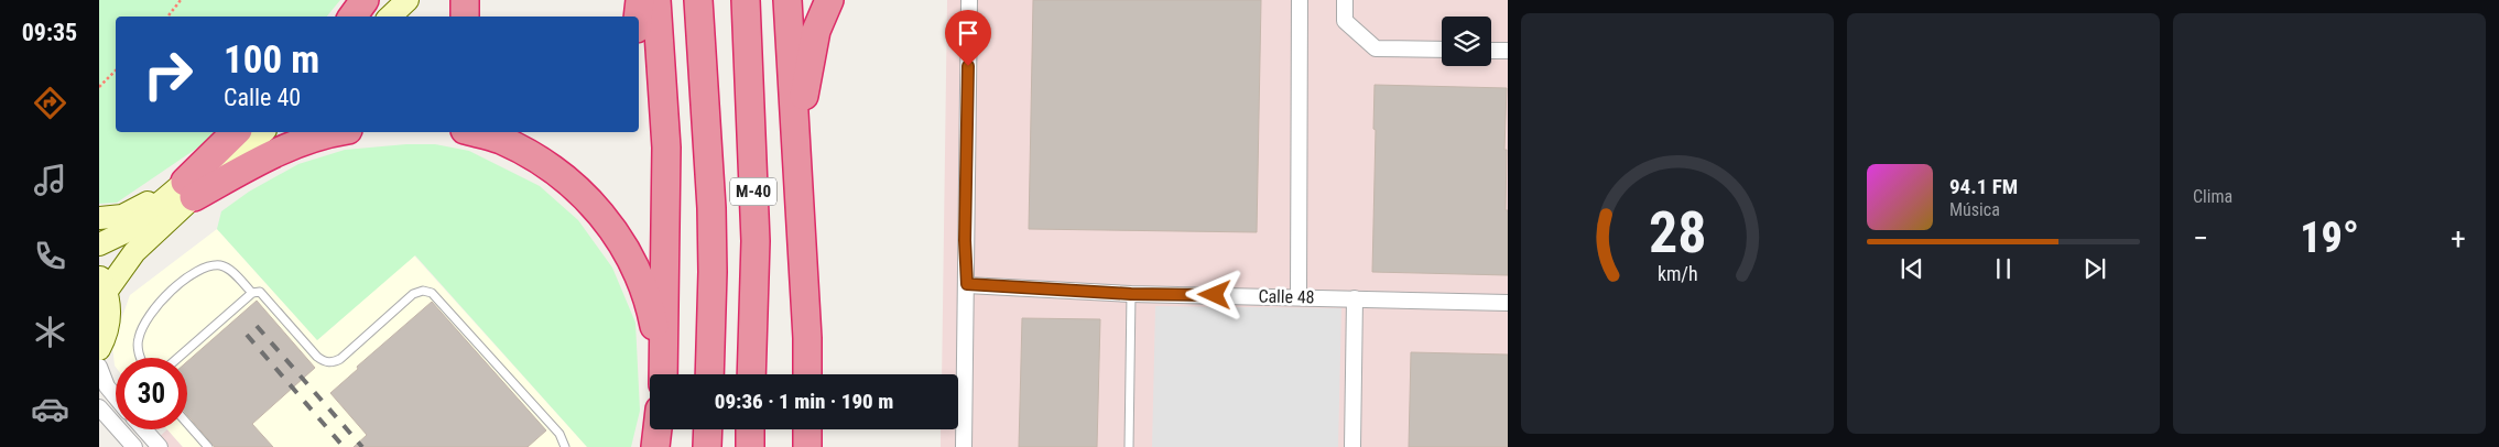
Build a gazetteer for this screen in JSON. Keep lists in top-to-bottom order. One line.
{"streets":{"highway":["M-40"],"street":["Calle 48"]},"page":{"tabs":"09:35","tile":"Clima","turn":["100 m","Calle 40"],"song":["94.1 FM","Música"],"heat":["−","19°","+"],"limit":"30","trip":"09:36 · 1 min · 190 m","gauge":["28","km/h"]}}
